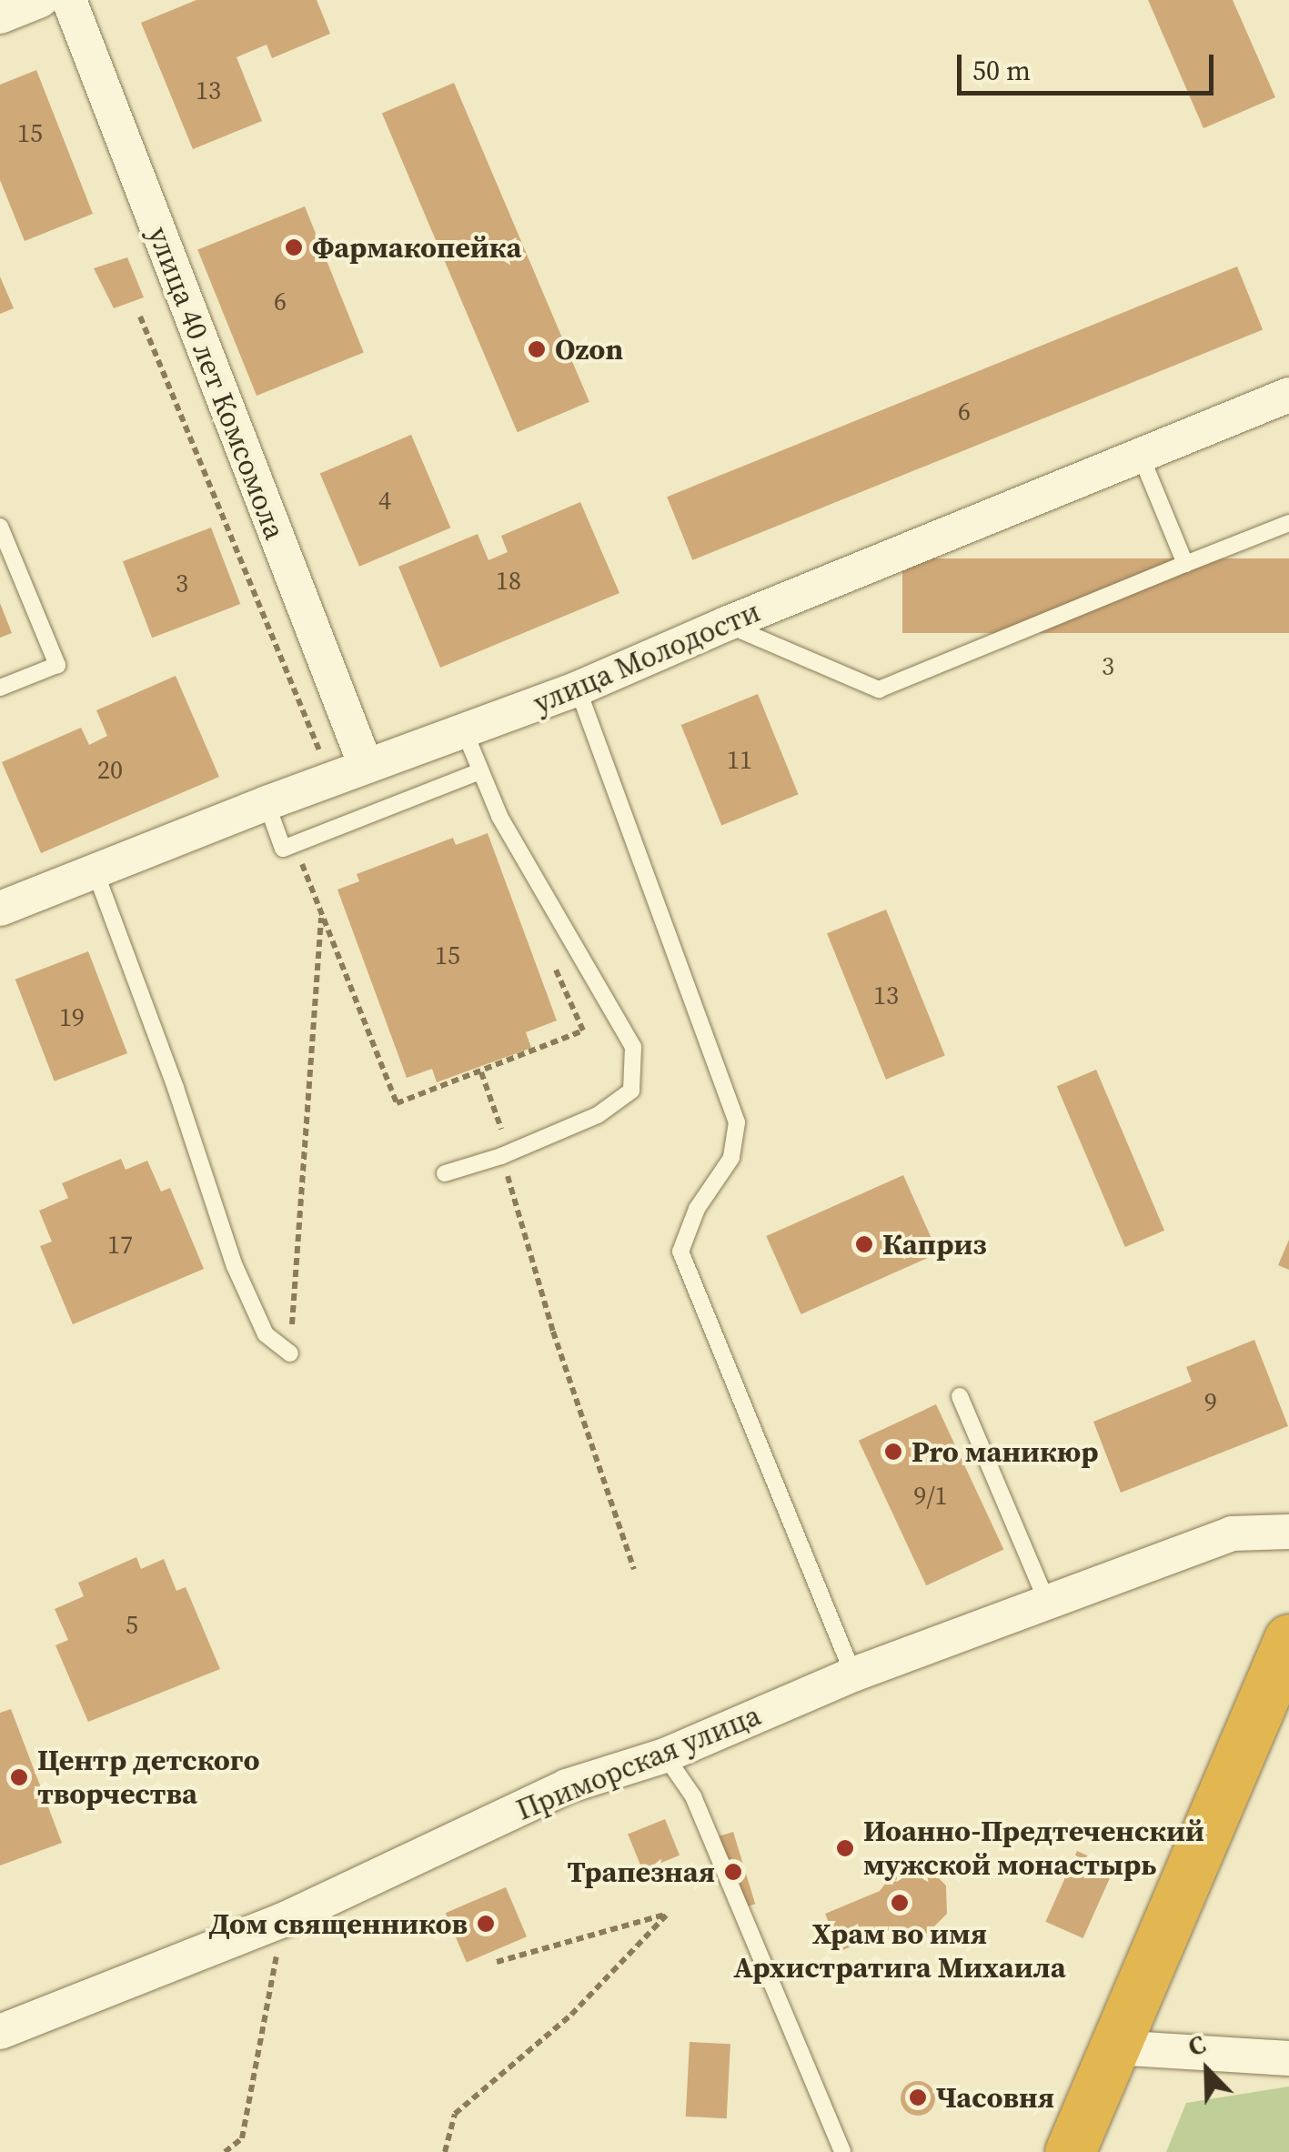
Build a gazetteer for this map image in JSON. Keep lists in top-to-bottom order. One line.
{"streets":{"street":["улица 40 лет Комсомола","улица Молодости","Приморская улица"]},"crossings":[["улица 40 лет Комсомола","улица Молодости"]],"places":["Фармакопейка","Ozon","Каприз","Pro маникюр","Центр детского творчества","Иоанно-Предтеченский мужской монастырь","Трапезная","Храм во имя Архистратига Михаила","Дом священников","Часовня"],"house_numbers":["13","15","6","6","4","18","3","3","11","20","15","13","19","17","9","9/1","5"],"scale_bar":"50 m","north":"top left"}
